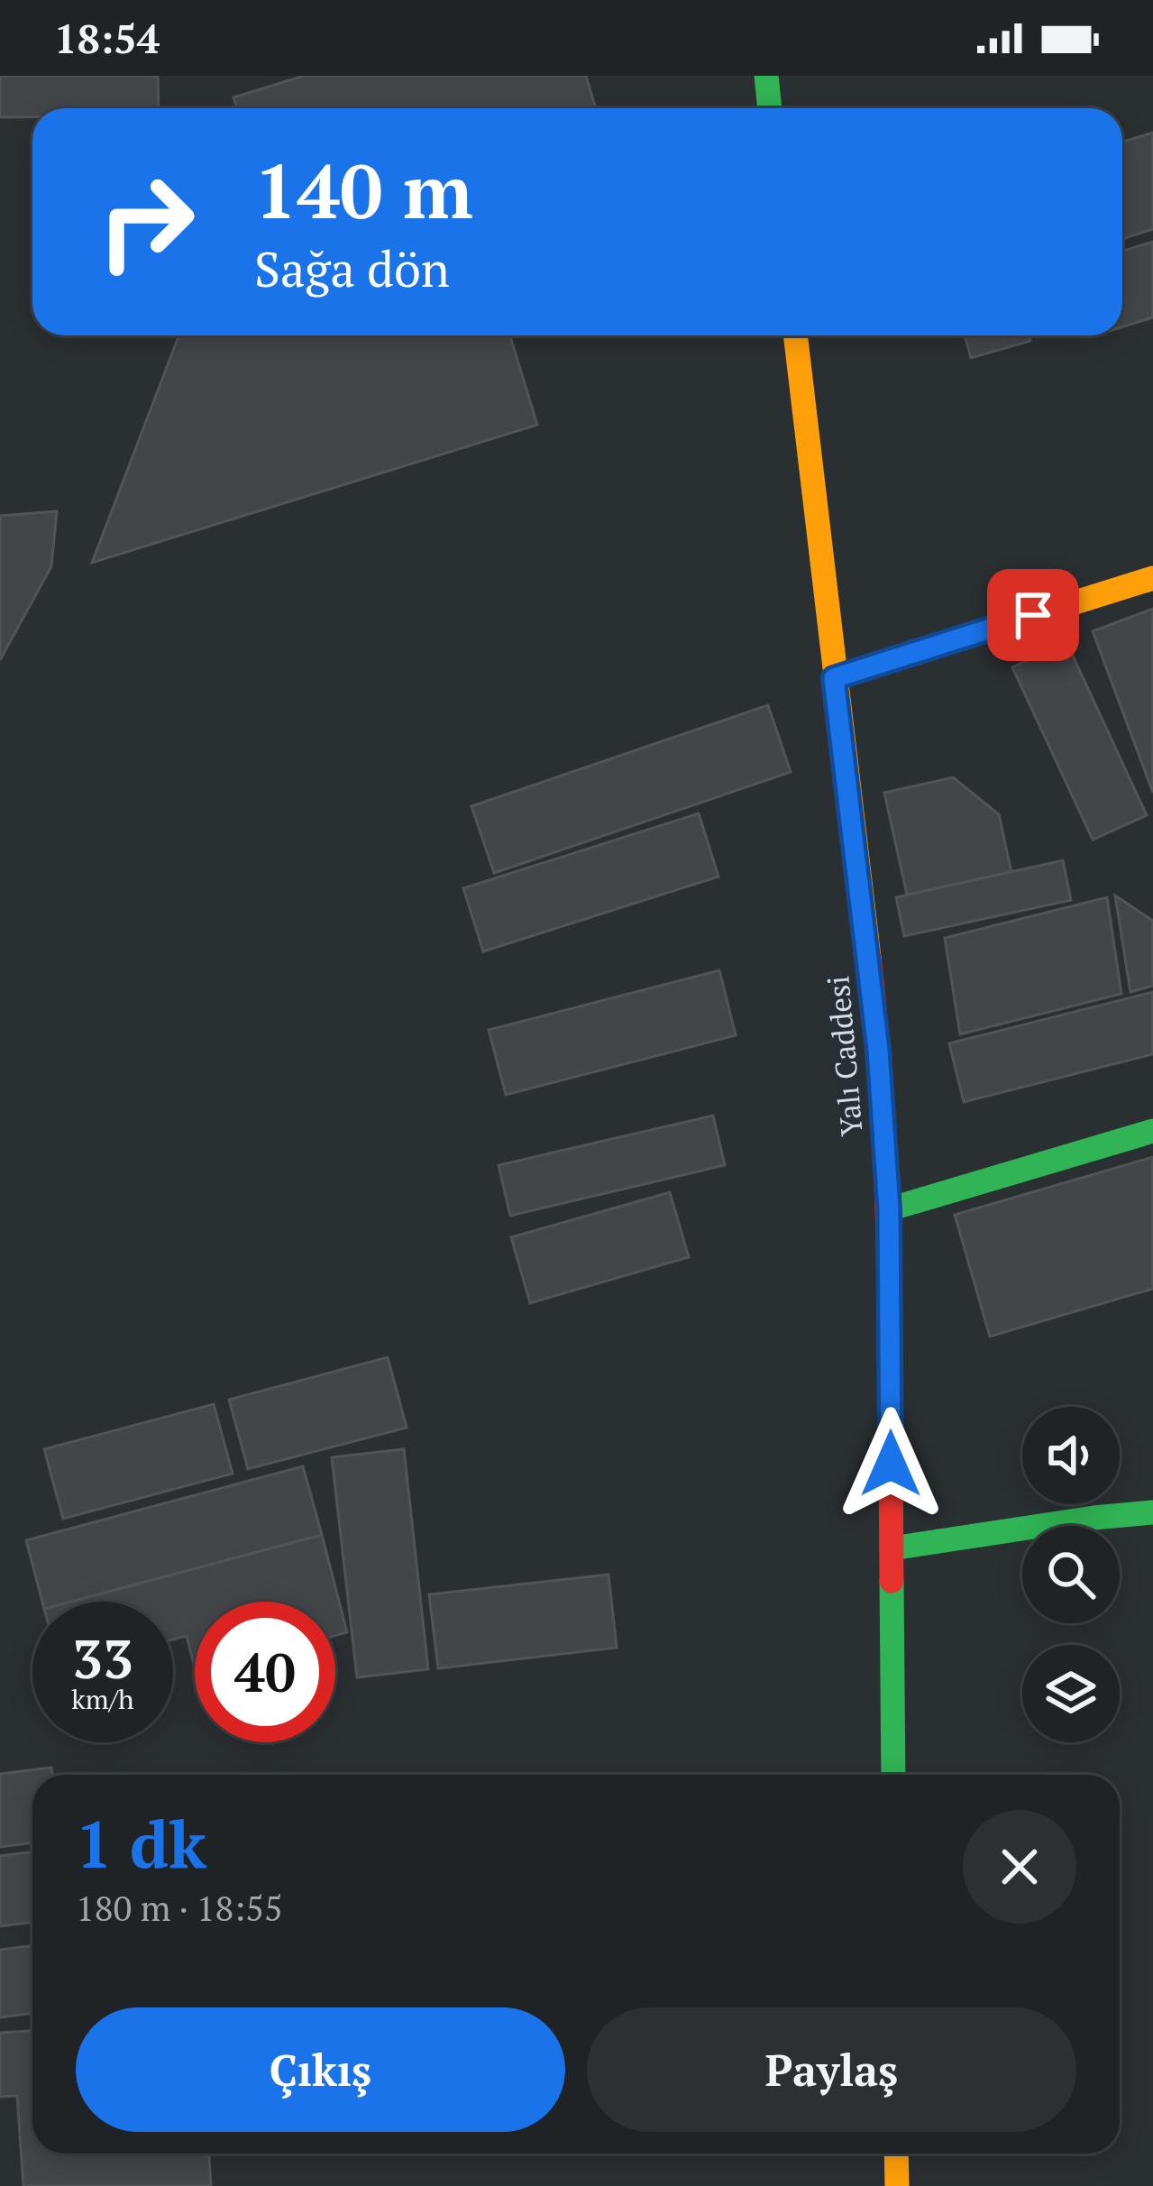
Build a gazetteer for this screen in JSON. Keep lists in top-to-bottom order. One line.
{"streets":{"street":["Yalı Caddesi"]},"page":{"status":"18:54","turn":["140 m","Sağa dön"],"speed":"33 km/h","limit":"40","heading":["1 dk","180 m · 18:55"],"buttons":["Çıkış","Paylaş"]}}
